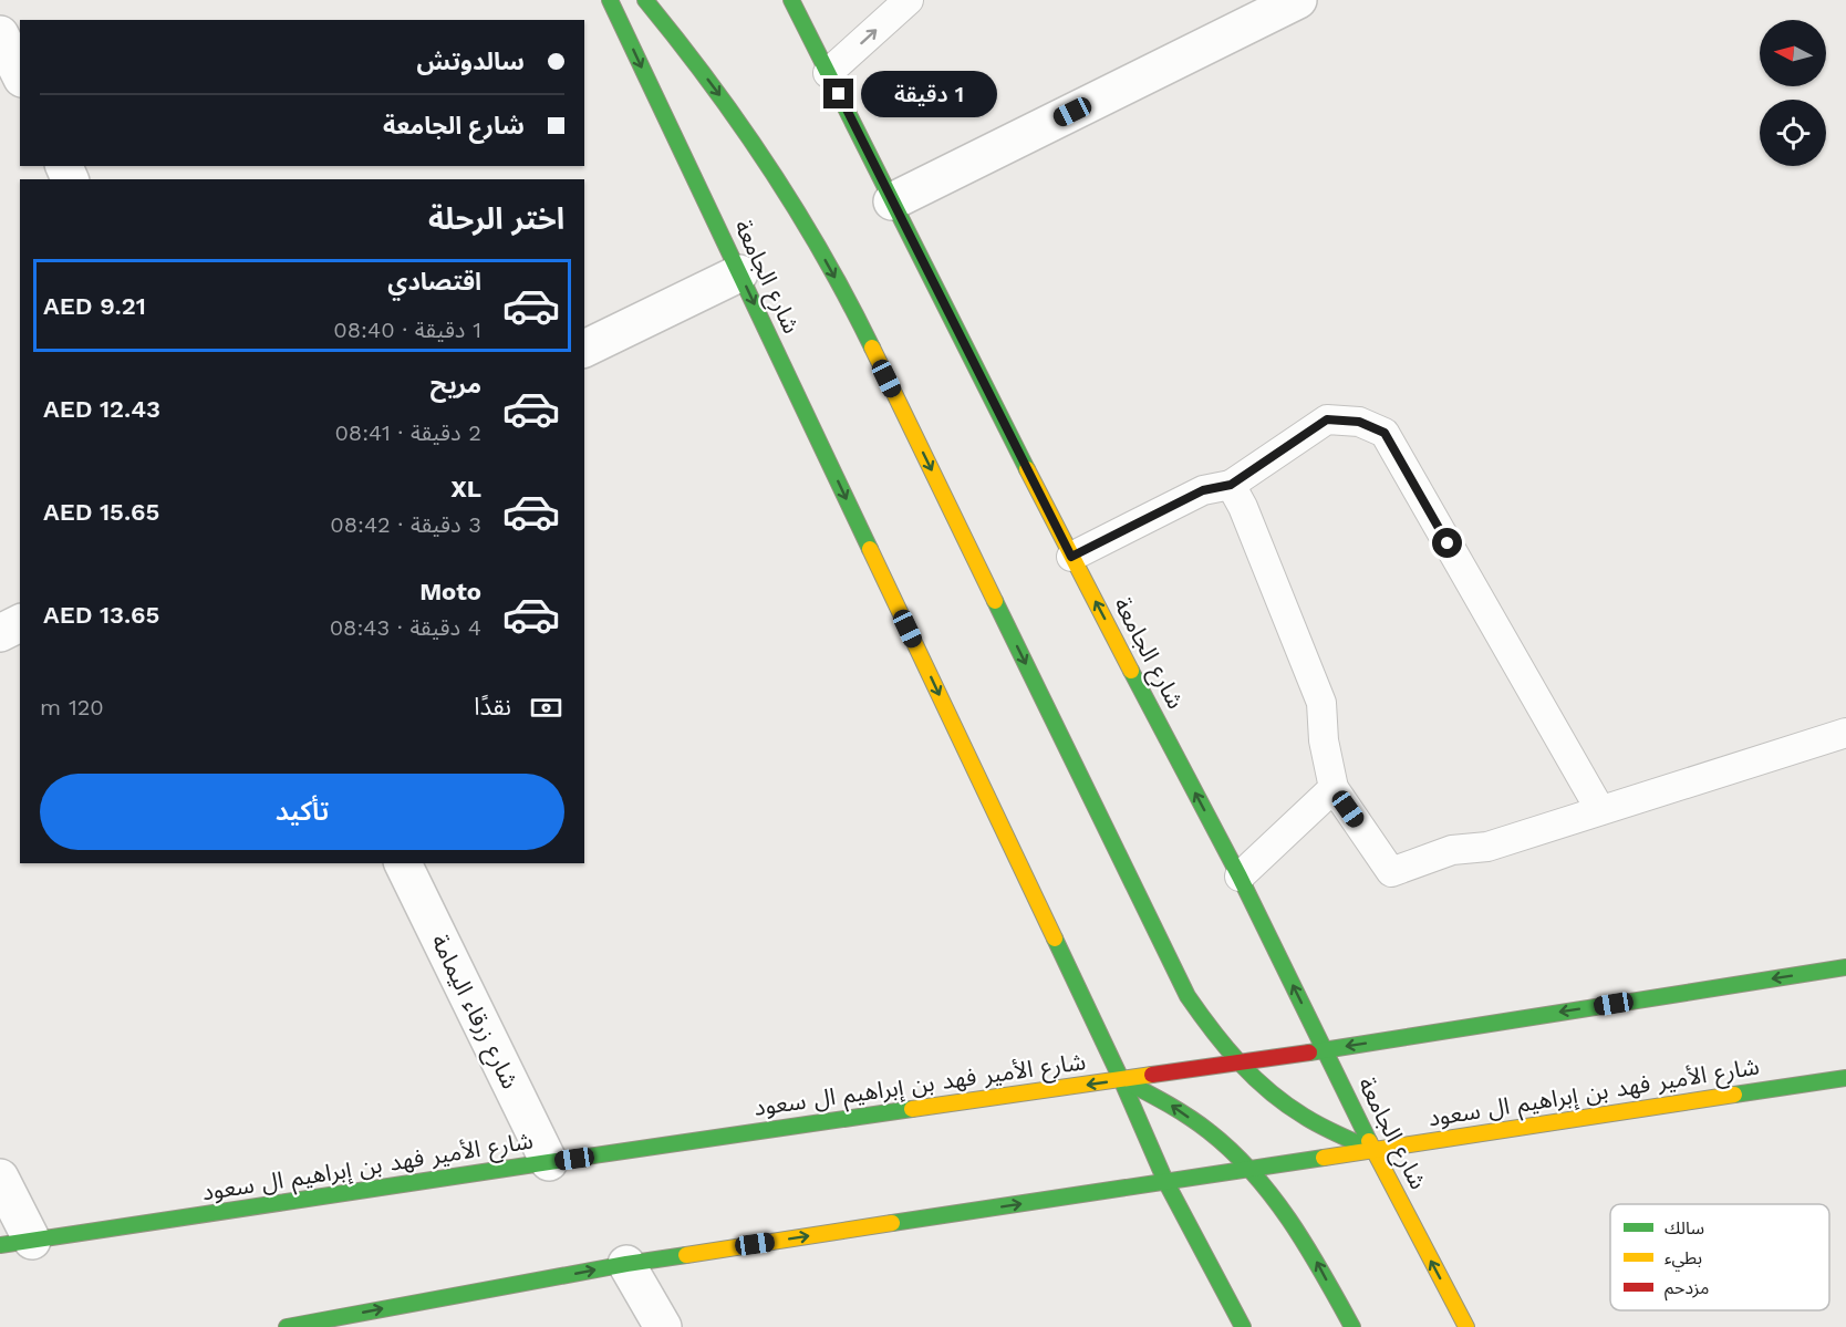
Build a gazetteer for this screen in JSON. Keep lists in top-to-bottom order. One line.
{"streets":{"main road":["شارع الجامعة","شارع الأمير فهد بن إبراهيم ال سعود"],"street":["شارع زرقاء اليمامة"]},"crossings":[["شارع الجامعة","شارع الأمير فهد بن إبراهيم ال سعود"],["شارع زرقاء اليمامة","شارع الأمير فهد بن إبراهيم ال سعود"]],"legend":["سالك","بطيء","مزدحم"],"north":"left","page":{"banner":["سالدوتش","شارع الجامعة"],"bubble":"1 دقيقة","heading":"اختر الرحلة","list":[{"name":"اقتصادي","note":"1 دقيقة · 08:40","value":"AED 9.21"},{"name":"مريح","note":"2 دقيقة · 08:41","value":"AED 12.43"},{"name":"XL","note":"3 دقيقة · 08:42","value":"AED 15.65"},{"name":"Moto","note":"4 دقيقة · 08:43","value":"AED 13.65"}],"pay":["نقدًا","120 m"],"buttons":"تأكيد"}}
